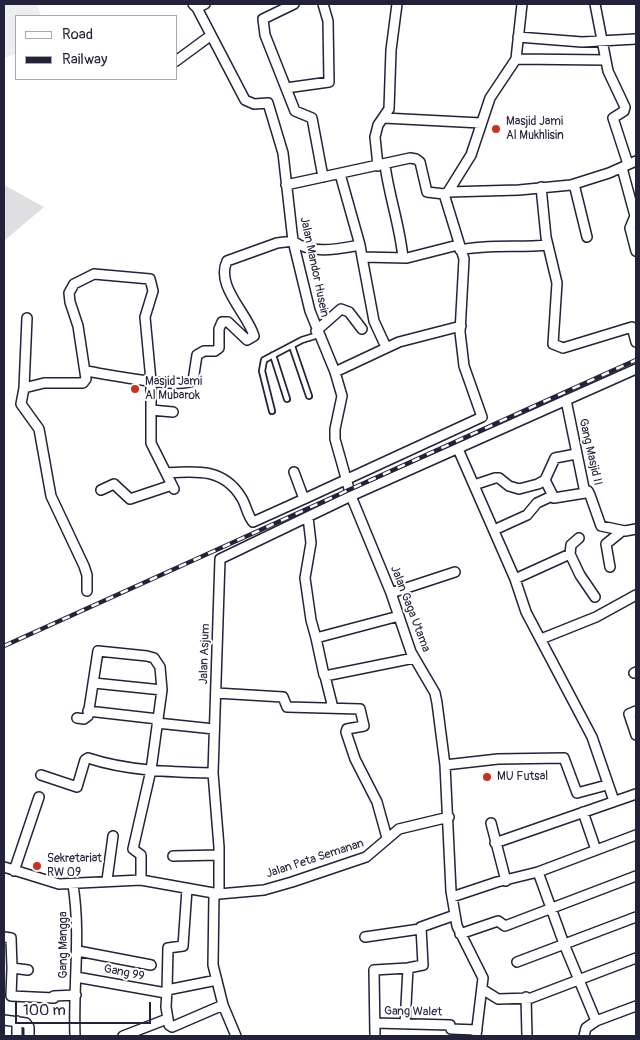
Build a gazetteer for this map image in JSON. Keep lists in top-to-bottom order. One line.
{"streets":{"street":["Jalan Mandor Husein","Gang Masjid II","Jalan Gaga Utama","Jalan Asjum","Jalan Peta Semanan","Gang Mangga","Gang 99","Gang Walet"]},"crossings":[["Jalan Mandor Husein","Jalan Gaga Utama"],["Jalan Mandor Husein","Jalan Asjum"],["Jalan Gaga Utama","Jalan Asjum"],["Jalan Gaga Utama","Jalan Peta Semanan"],["Jalan Gaga Utama","Gang Walet"],["Jalan Asjum","Jalan Peta Semanan"],["Jalan Peta Semanan","Gang Mangga"],["Gang Mangga","Gang 99"]],"places":["Masjid Jami Al Mukhlisin","Masjid Jami Al Mubarok","MU Futsal","Sekretariat RW 09"],"legend":["Road","Railway"],"scale_bar":"100 m"}
